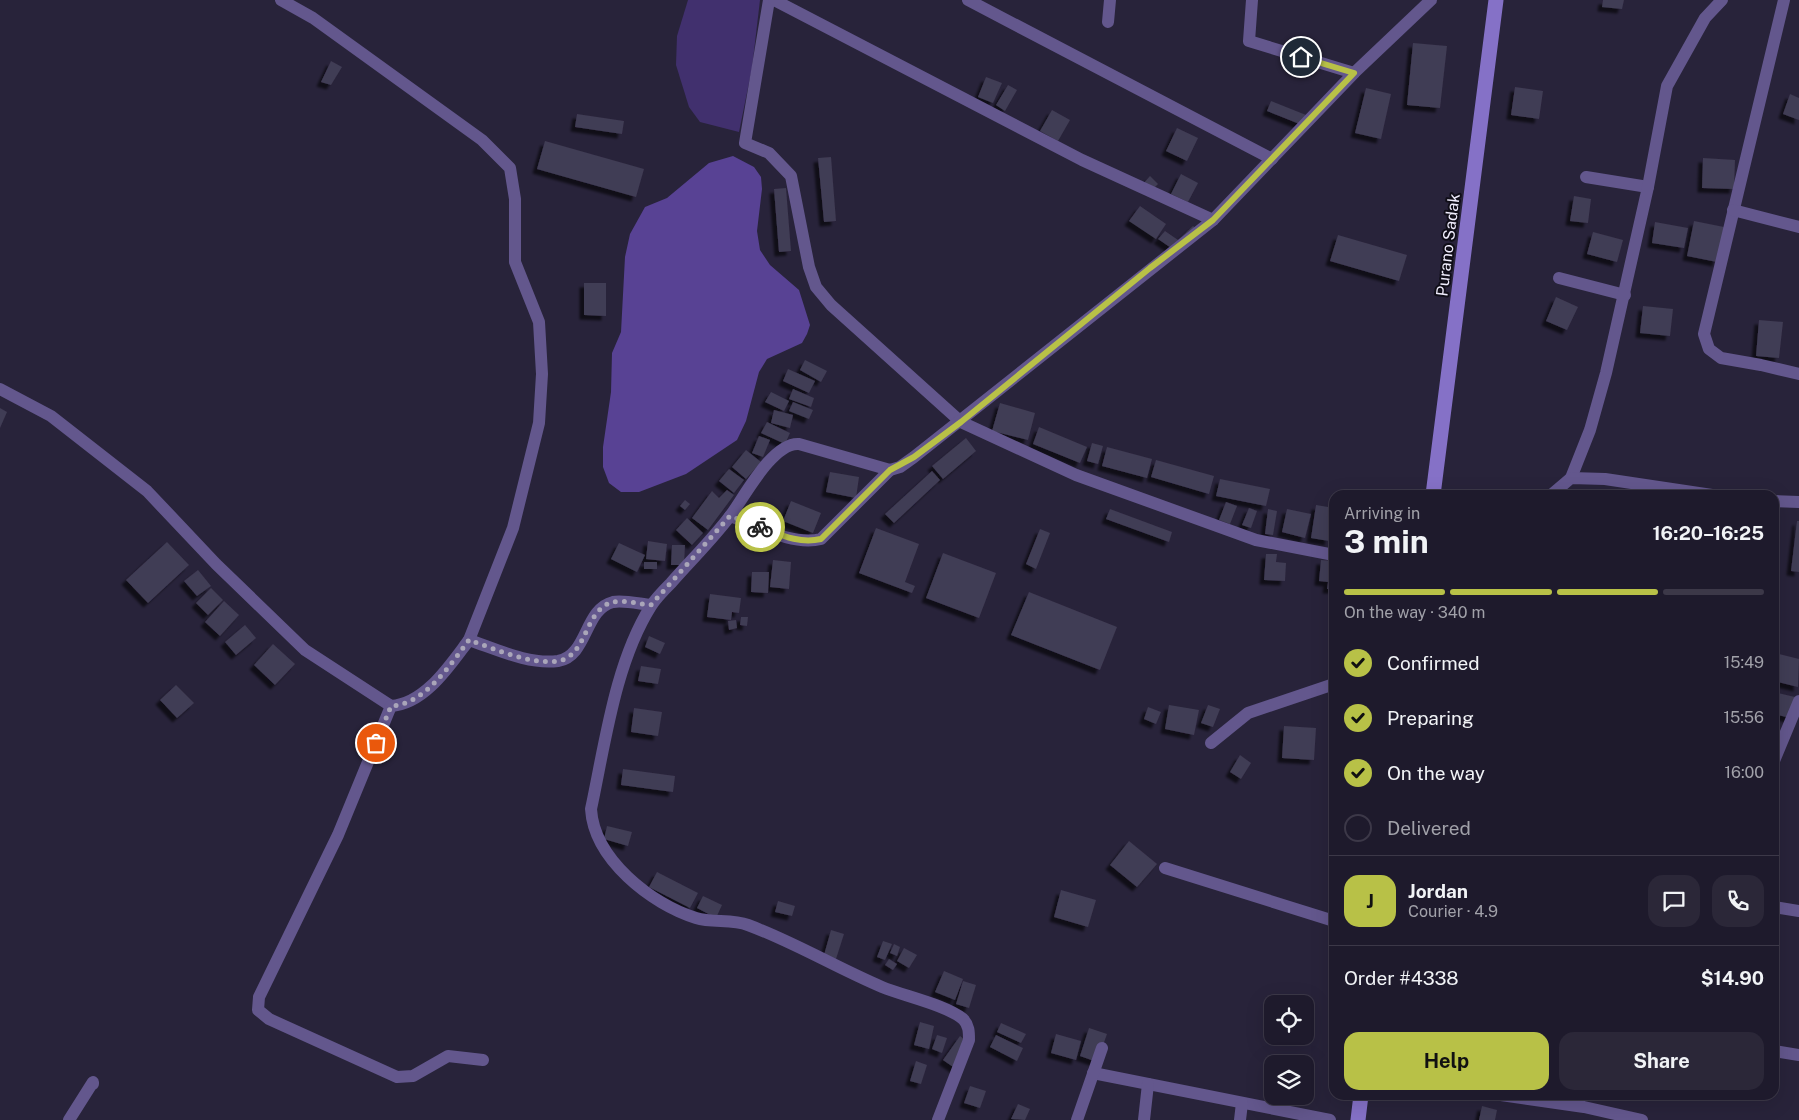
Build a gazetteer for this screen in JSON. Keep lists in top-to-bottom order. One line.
{"streets":{"main road":["Purano Sadak"]},"page":{"heading":["3 min","Arriving in","16:20–16:25"],"panel":["Jordan","Courier · 4.9","Order #4338","$14.90"],"bar":"On the way · 340 m","list":[["Confirmed","15:49"],["Preparing","15:56"],["On the way","16:00"],"Delivered"],"round":"J","buttons":["Help","Share"]}}
